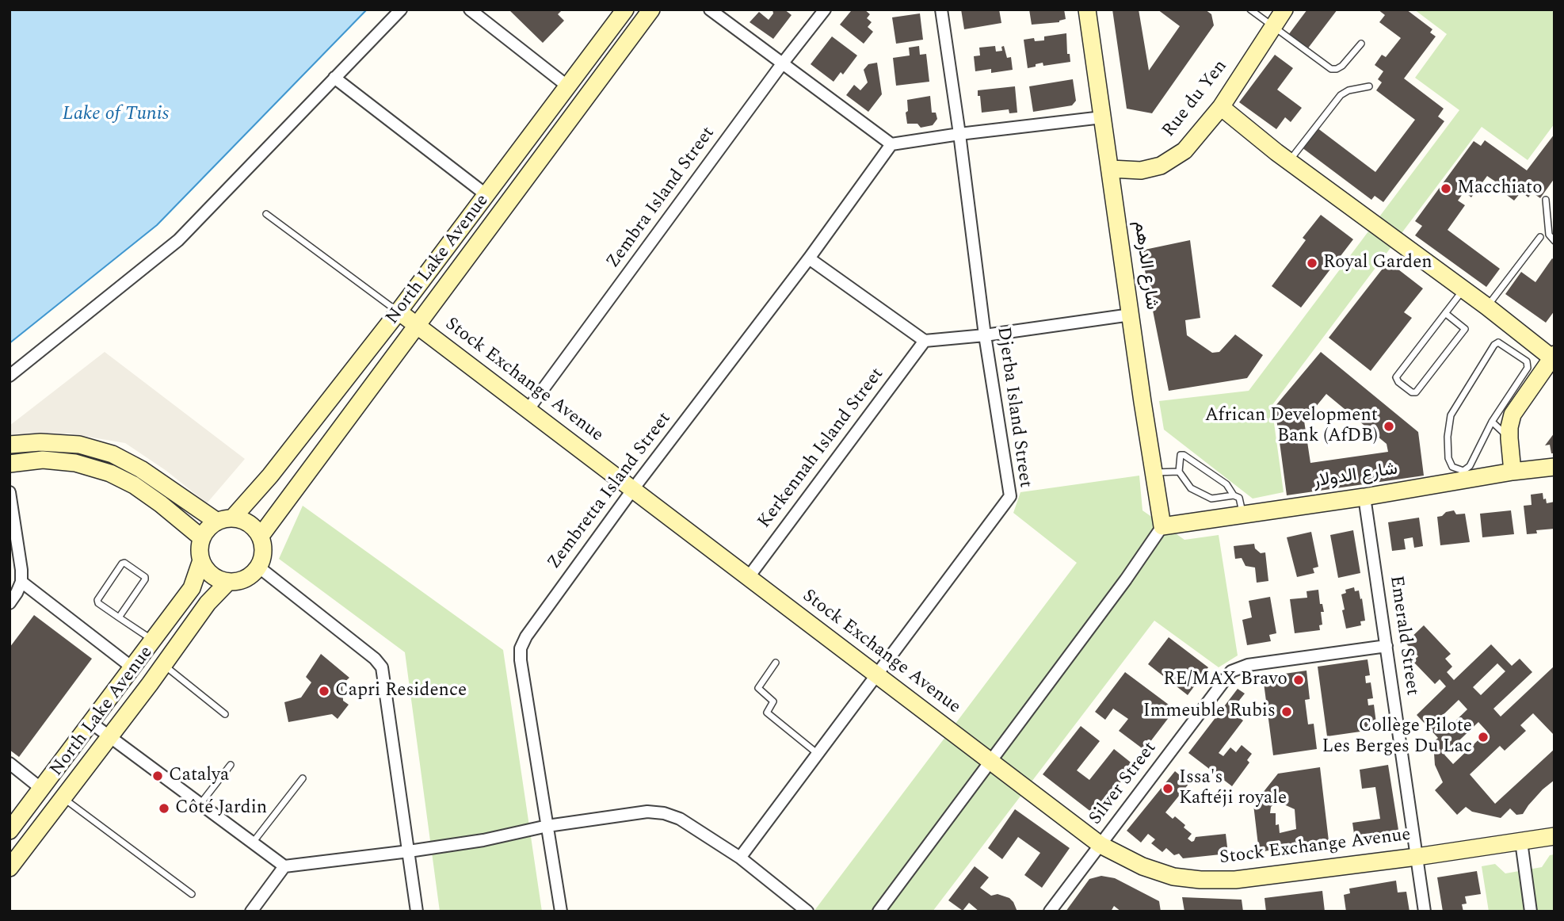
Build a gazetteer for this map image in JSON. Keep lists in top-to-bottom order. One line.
{"streets":{"street":["Rue du Yen","Zembra Island Street","North Lake Avenue","شارع الدرهم","Stock Exchange Avenue","Djerba Island Street","Kerkennah Island Street","شارع الدولار","Zembretta Island Street","Emerald Street","Silver Street"]},"crossings":[["Rue du Yen","شارع الدرهم"],["Zembra Island Street","Stock Exchange Avenue"],["North Lake Avenue","Stock Exchange Avenue"],["شارع الدرهم","شارع الدولار"],["Stock Exchange Avenue","Djerba Island Street"],["Stock Exchange Avenue","Kerkennah Island Street"],["Stock Exchange Avenue","Zembretta Island Street"],["Stock Exchange Avenue","Emerald Street"],["Stock Exchange Avenue","Silver Street"],["شارع الدولار","Emerald Street"],["Emerald Street","Silver Street"]],"water":["Lake of Tunis"],"places":["Macchiato","Royal Garden","African Development Bank (AfDB)","RE/MAX Bravo","Capri Residence","Immeuble Rubis","Collège Pilote Les Berges Du Lac","Catalya","Issa's Kaftéji royale","Côté Jardin"]}
